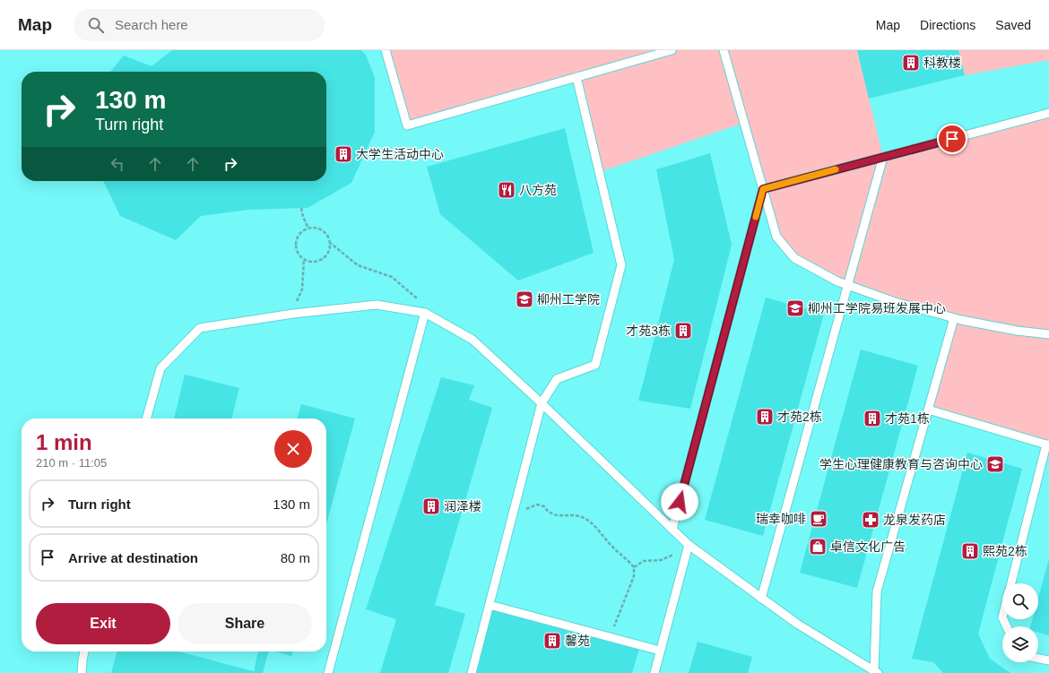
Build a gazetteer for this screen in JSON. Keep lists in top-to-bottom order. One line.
{"places":{"building":["科教楼","大学生活动中心","才苑3栋","才苑2栋","才苑1栋","润泽楼","熙苑2栋","馨苑"],"restaurant":["八方苑"],"school or university":["柳州工学院","柳州工学院易班发展中心","学生心理健康教育与咨询中心"],"cafe":["瑞幸咖啡"],"pharmacy":["龙泉发药店"],"shop":["卓信文化广告"]},"page":{"header":"Map","search":"Search here","nav":["Map","Directions","Saved"],"turn":["130 m","Turn right"],"heading":["1 min","210 m · 11:05"],"list":[{"name":"Turn right","value":"130 m"},{"name":"Arrive at destination","value":"80 m"}],"buttons":["Exit","Share"]}}
